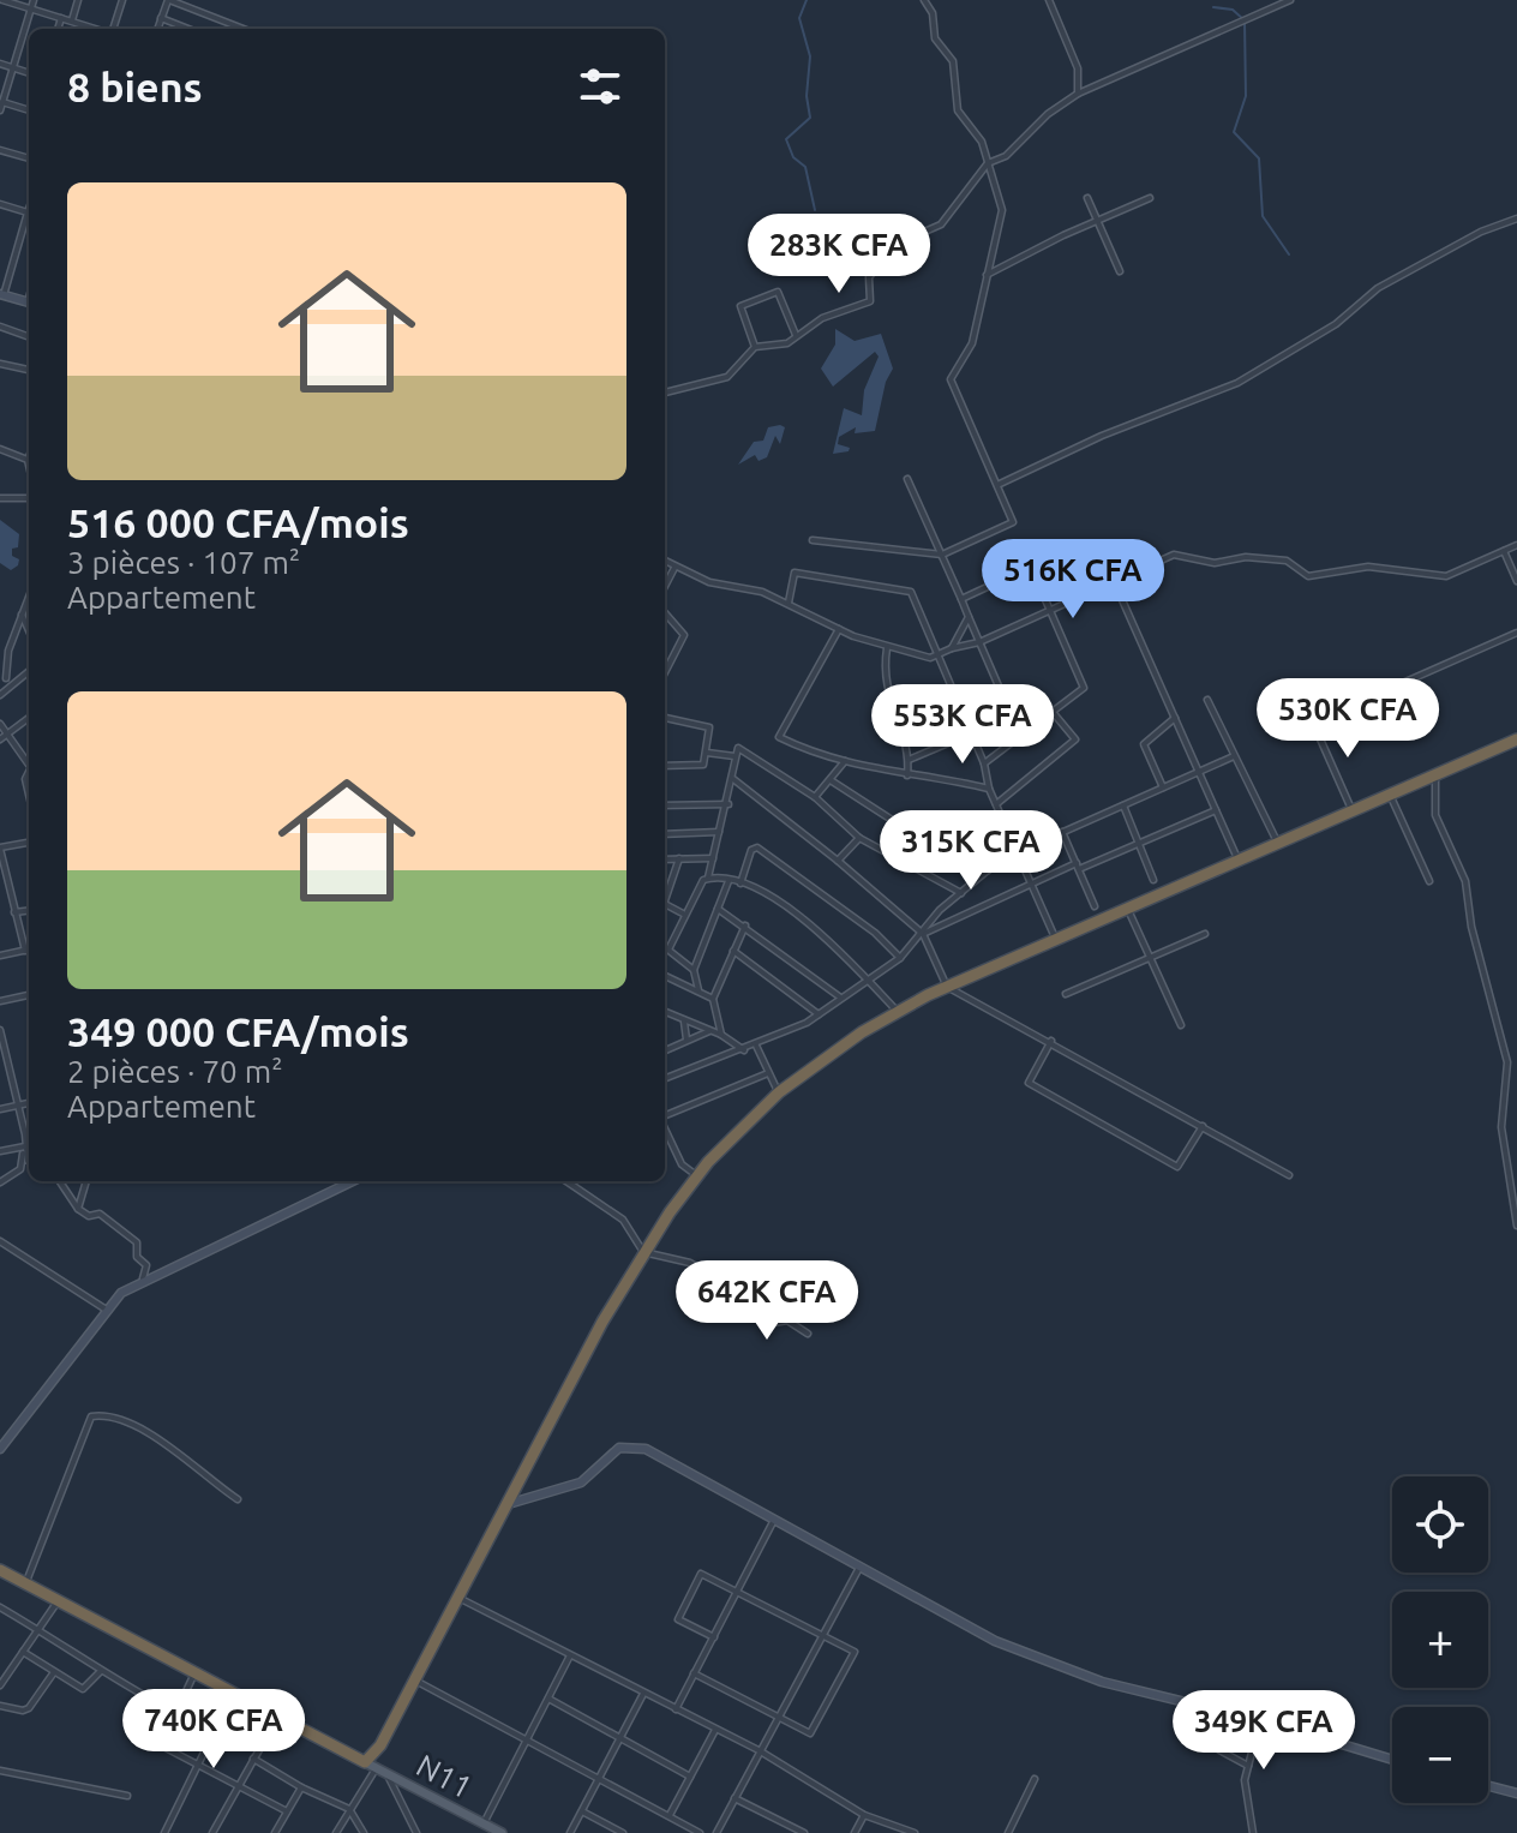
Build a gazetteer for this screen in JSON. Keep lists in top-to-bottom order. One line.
{"streets":{"main road":["N11"]},"page":{"heading":"8 biens","list":[{"name":"516 000 CFA/mois","note":"3 pièces · 107 m² · Appartement"},{"name":"349 000 CFA/mois","note":"2 pièces · 70 m² · Appartement"}],"price":["283K CFA","516K CFA","530K CFA","553K CFA","315K CFA","642K CFA","740K CFA","349K CFA"],"map_buttons":["+","−"]}}
